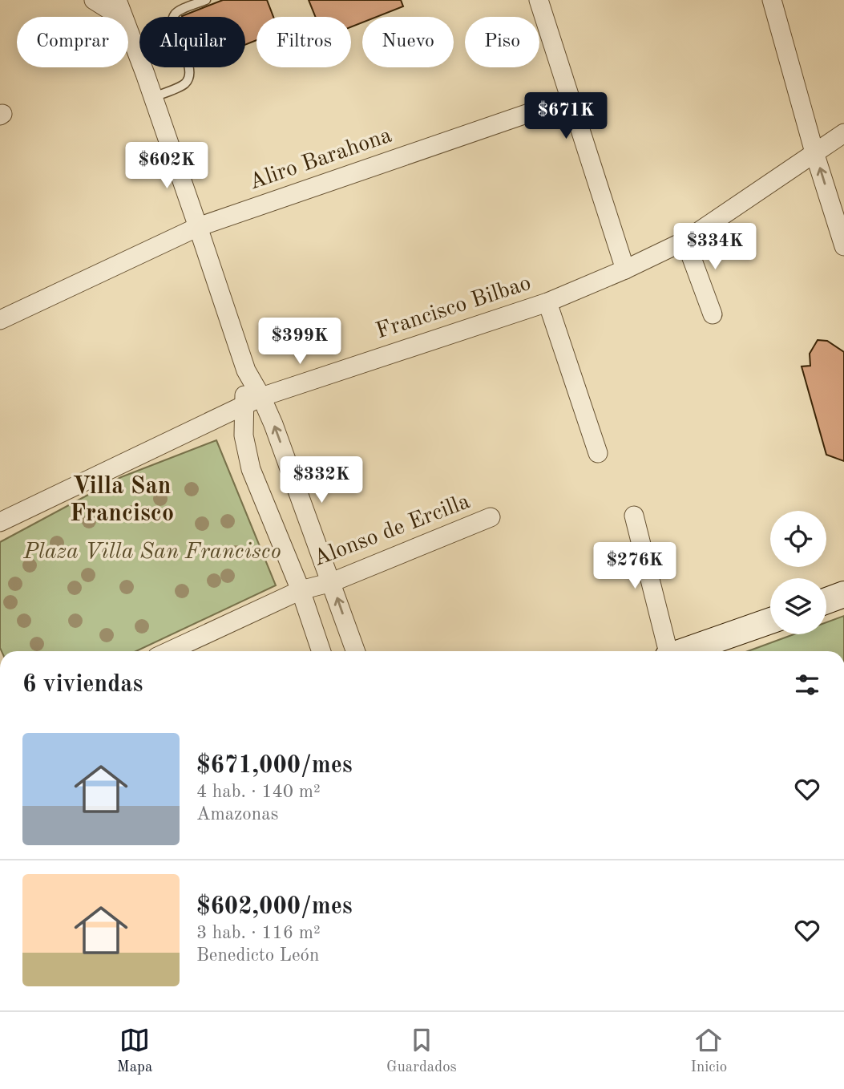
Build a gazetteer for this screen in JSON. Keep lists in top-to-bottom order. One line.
{"streets":{"street":["Aliro Barahona","Francisco Bilbao","Alonso de Ercilla"]},"districts":["Villa San Francisco"],"parks":["Plaza Villa San Francisco"],"page":{"chip":["Comprar","Alquilar","Filtros","Nuevo","Piso"],"price":["$671K","$602K","$334K","$399K","$332K","$276K"],"heading":"6 viviendas","list":[{"name":"$671,000/mes","note":"4 hab. · 140 m² · Amazonas"},{"name":"$602,000/mes","note":"3 hab. · 116 m² · Benedicto León"}],"tabs":["Mapa","Guardados","Inicio"]}}
